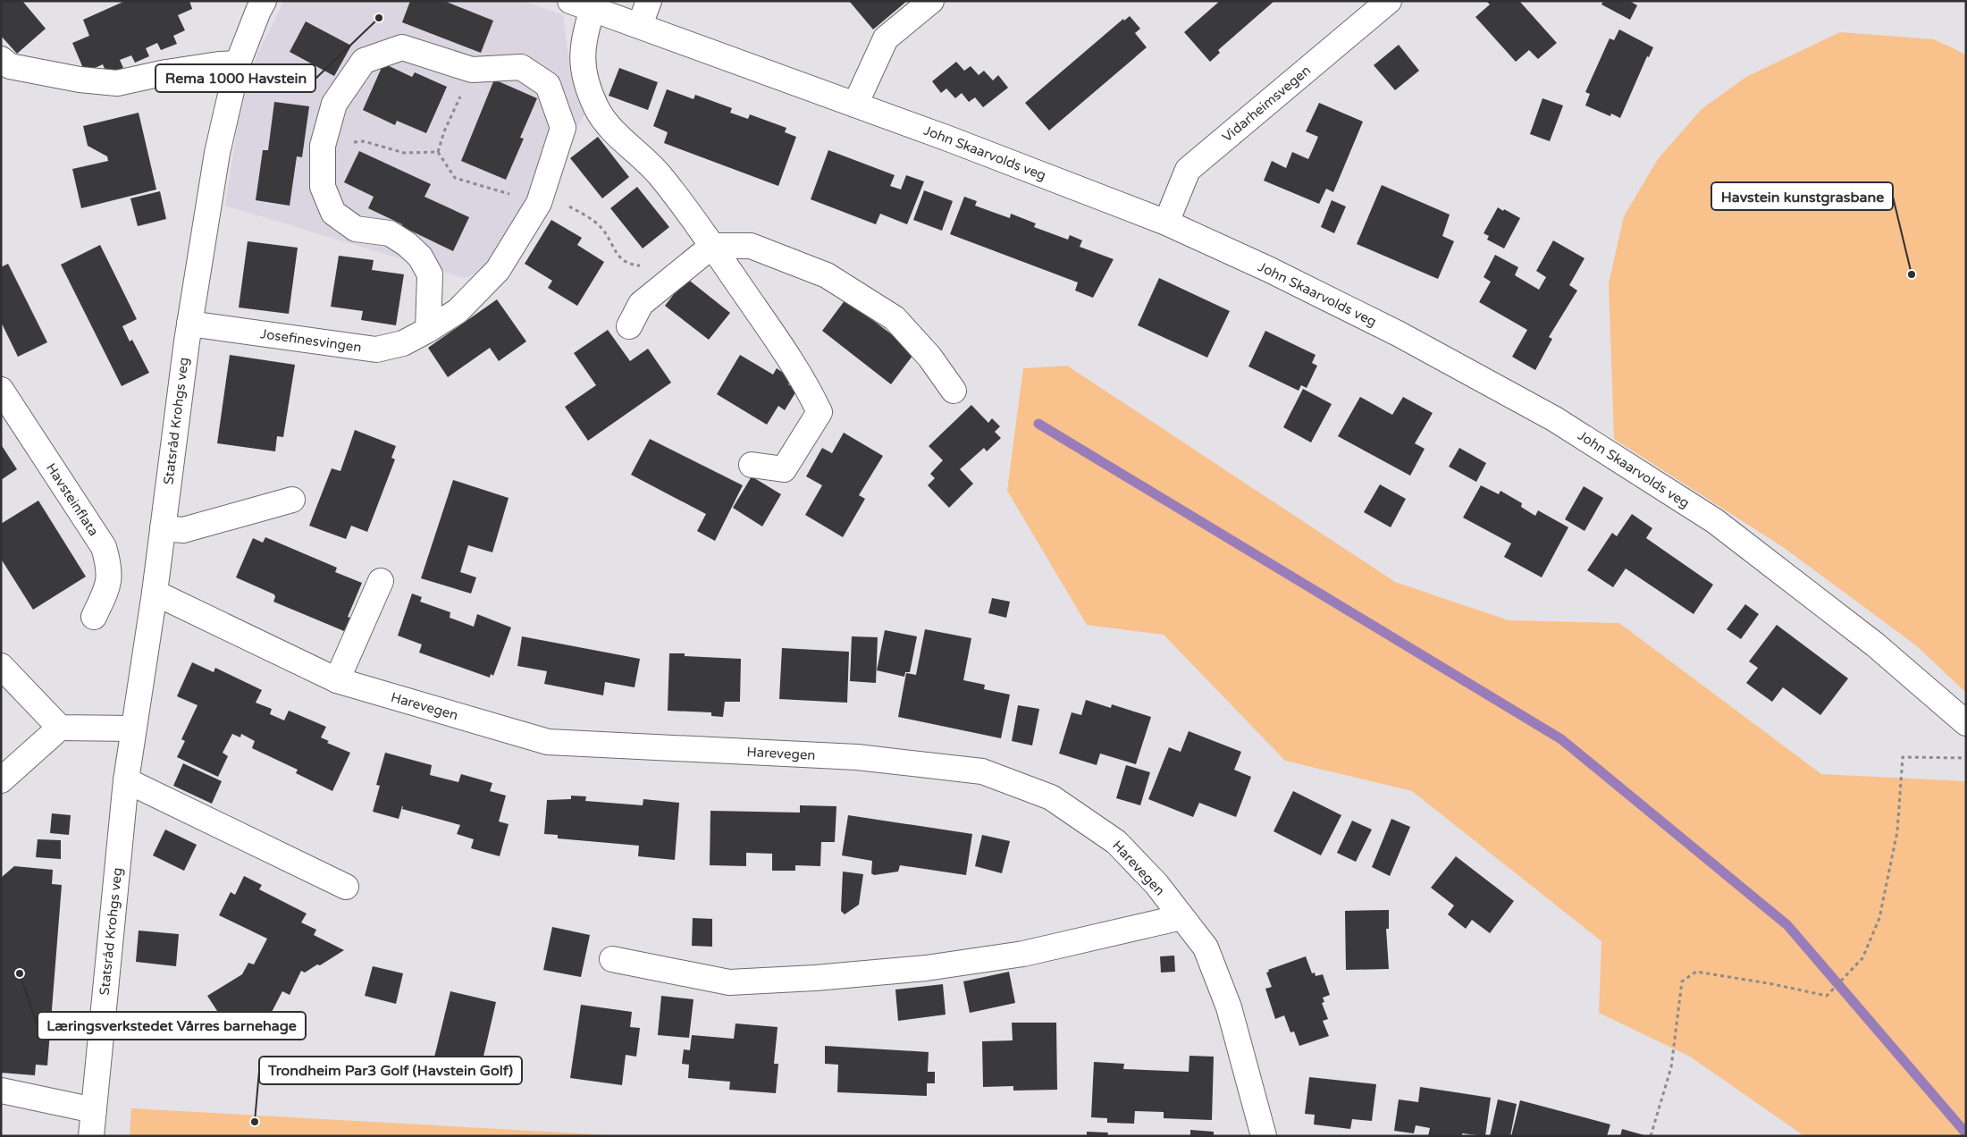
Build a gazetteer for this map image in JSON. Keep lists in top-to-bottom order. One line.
{"streets":{"street":["Vidarheimsvegen","John Skaarvolds veg","Josefinesvingen","Statsråd Krohgs veg","Havsteinflata","Harevegen"]},"crossings":[["Vidarheimsvegen","John Skaarvolds veg"],["Josefinesvingen","Statsråd Krohgs veg"],["Statsråd Krohgs veg","Harevegen"]],"places":["Rema 1000 Havstein","Havstein kunstgrasbane","Læringsverkstedet Vårres barnehage","Trondheim Par3 Golf (Havstein Golf)"]}
